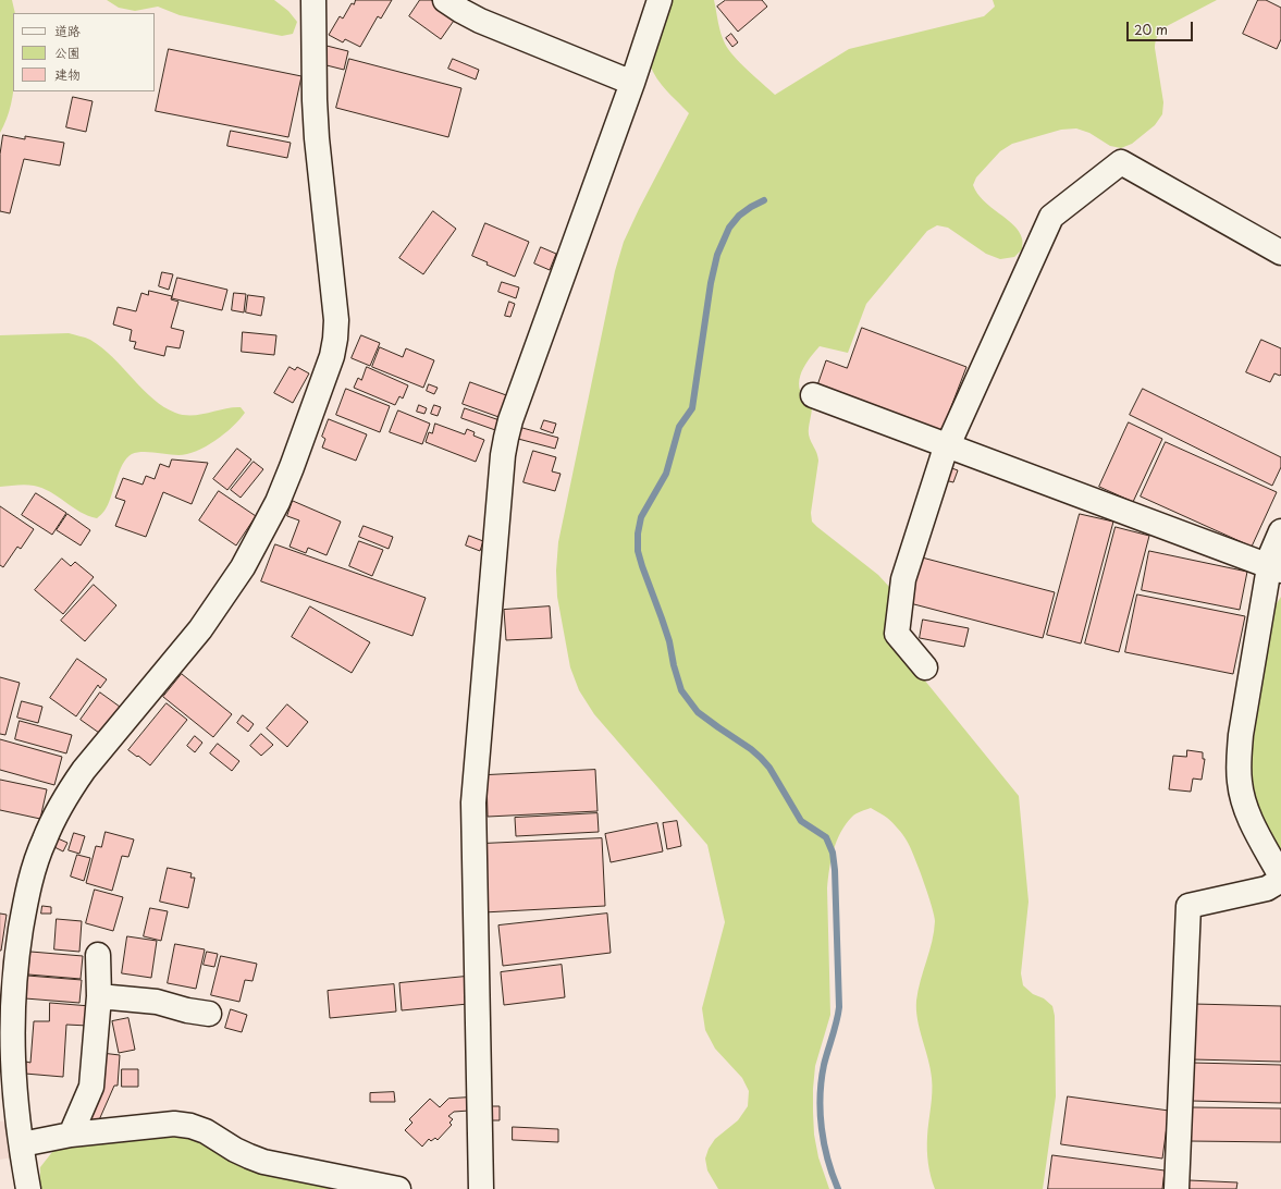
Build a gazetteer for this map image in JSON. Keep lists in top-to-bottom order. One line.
{"legend":["道路","公園","建物"],"scale_bar":"20 m"}
